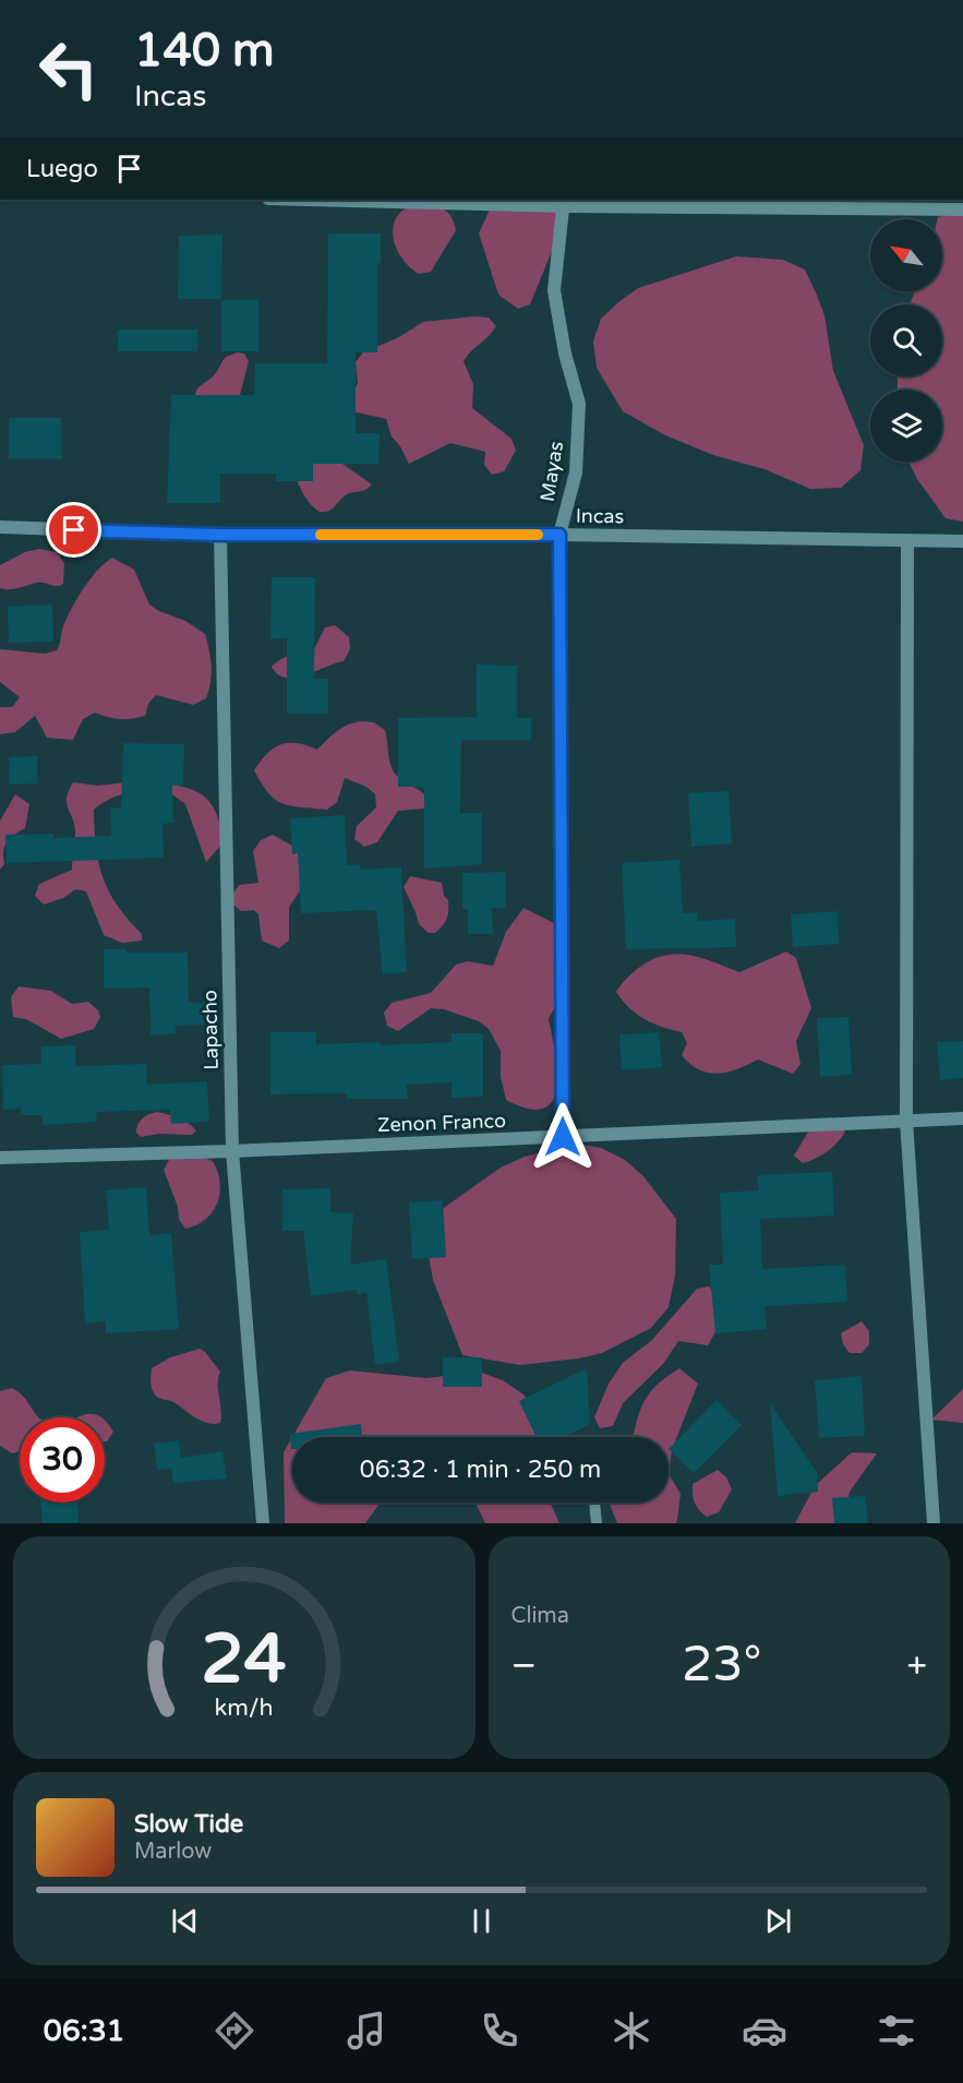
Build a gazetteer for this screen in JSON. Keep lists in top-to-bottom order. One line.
{"streets":{"street":["Mayas","Incas","Lapacho","Zenon Franco"]},"crossings":[["Mayas","Incas"],["Mayas","Zenon Franco"],["Incas","Lapacho"],["Lapacho","Zenon Franco"]],"north":"top left","page":{"turn":["140 m","Incas"],"then":"Luego","limit":"30","trip":"06:32 · 1 min · 250 m","tile":"Clima","heat":["−","23°","+"],"song":["Slow Tide","Marlow"],"tabs":"06:31","gauge":["24","km/h"]}}
